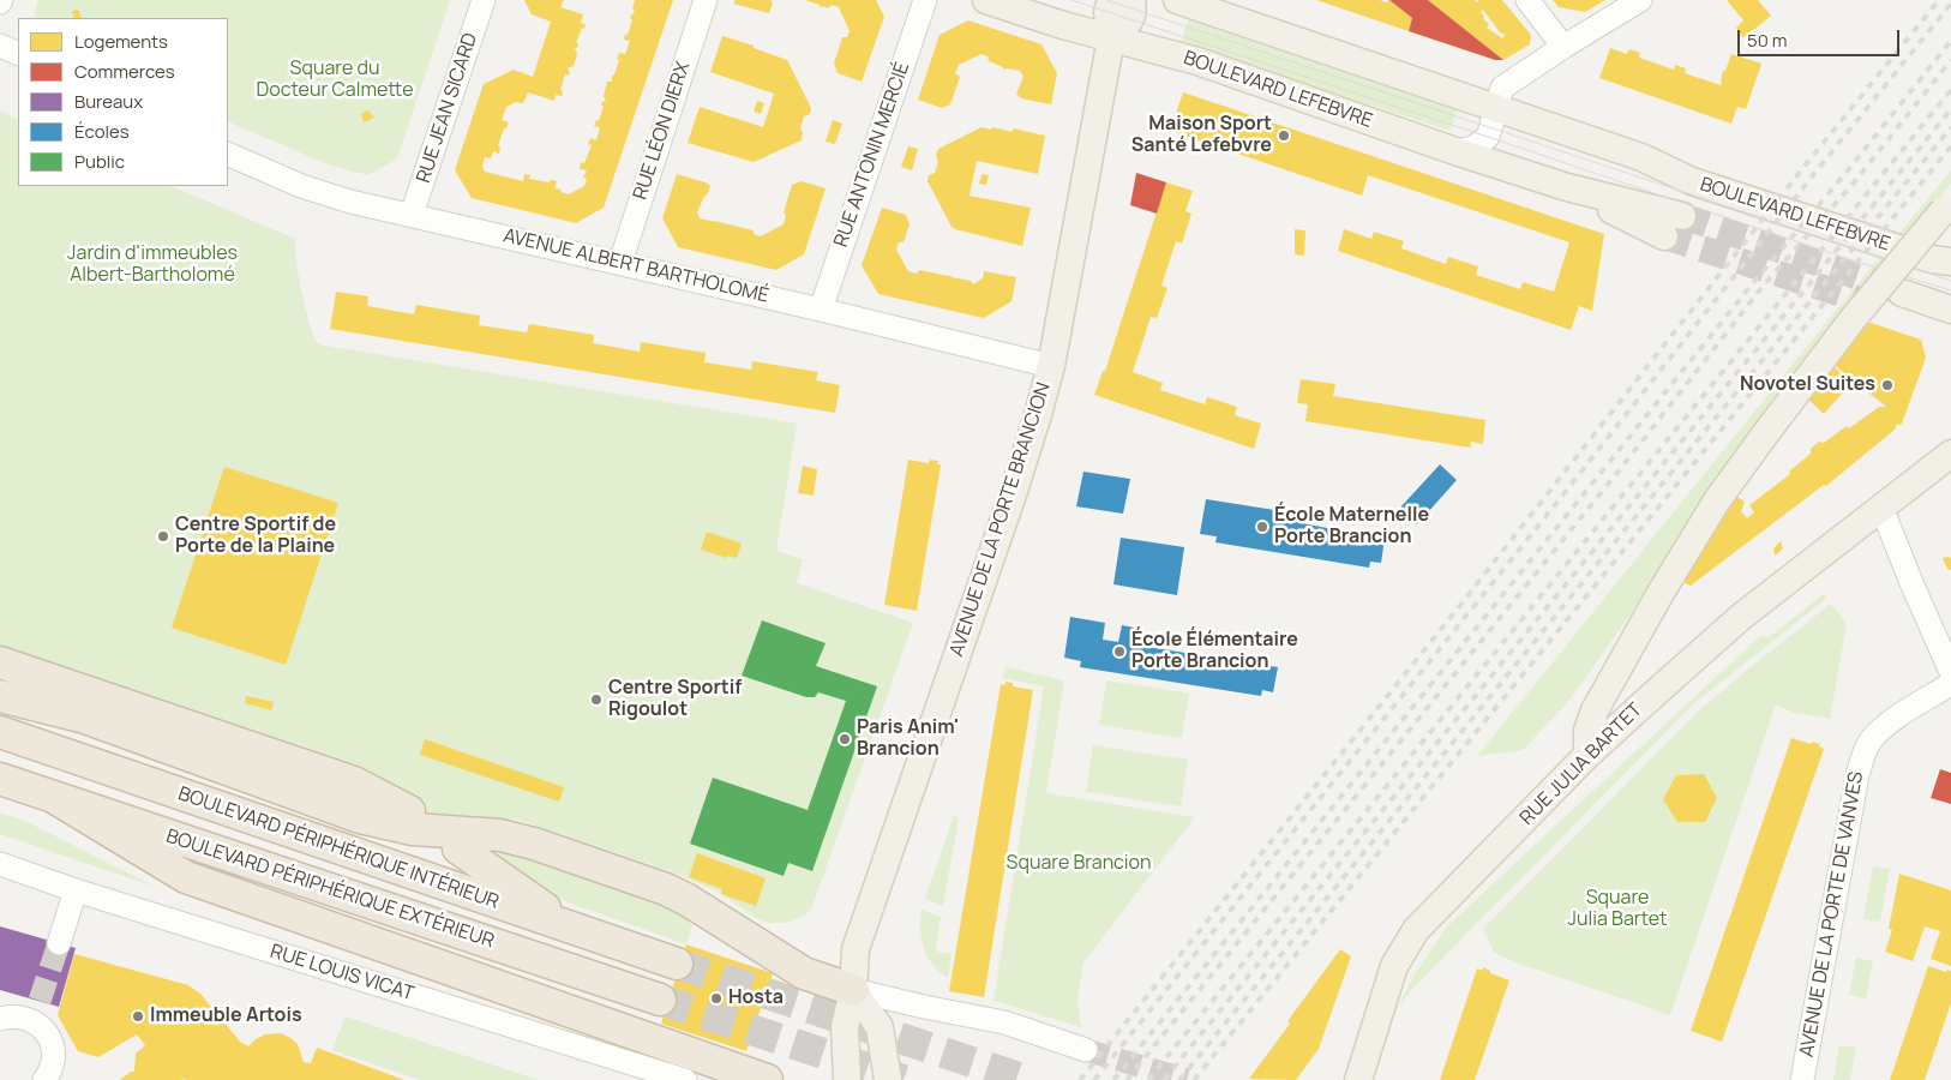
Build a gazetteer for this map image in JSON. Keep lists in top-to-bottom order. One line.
{"streets":{"highway":["BOULEVARD PÉRIPHÉRIQUE INTÉRIEUR","BOULEVARD PÉRIPHÉRIQUE EXTÉRIEUR"],"main road":["BOULEVARD LEFEBVRE","AVENUE DE LA PORTE BRANCION","RUE JULIA BARTET"],"street":["RUE JEAN SICARD","RUE LÉON DIERX","RUE ANTONIN MERCIÉ","AVENUE ALBERT BARTHOLOMÉ","AVENUE DE LA PORTE DE VANVES","RUE LOUIS VICAT"]},"crossings":[["BOULEVARD LEFEBVRE","AVENUE DE LA PORTE BRANCION"],["RUE JEAN SICARD","AVENUE ALBERT BARTHOLOMÉ"],["RUE LÉON DIERX","AVENUE ALBERT BARTHOLOMÉ"],["RUE ANTONIN MERCIÉ","AVENUE ALBERT BARTHOLOMÉ"],["AVENUE ALBERT BARTHOLOMÉ","AVENUE DE LA PORTE BRANCION"]],"parks":["Square du Docteur Calmette","Jardin d'immeubles Albert-Bartholomé","Square Brancion","Square Julia Bartet"],"places":["Maison Sport Santé Lefebvre","Novotel Suites","École Maternelle Porte Brancion","Centre Sportif de Porte de la Plaine","École Élémentaire Porte Brancion","Centre Sportif Rigoulot","Paris Anim' Brancion","Hosta","Immeuble Artois"],"legend":["Logements","Commerces","Bureaux","Écoles","Public"],"scale_bar":"50 m"}
